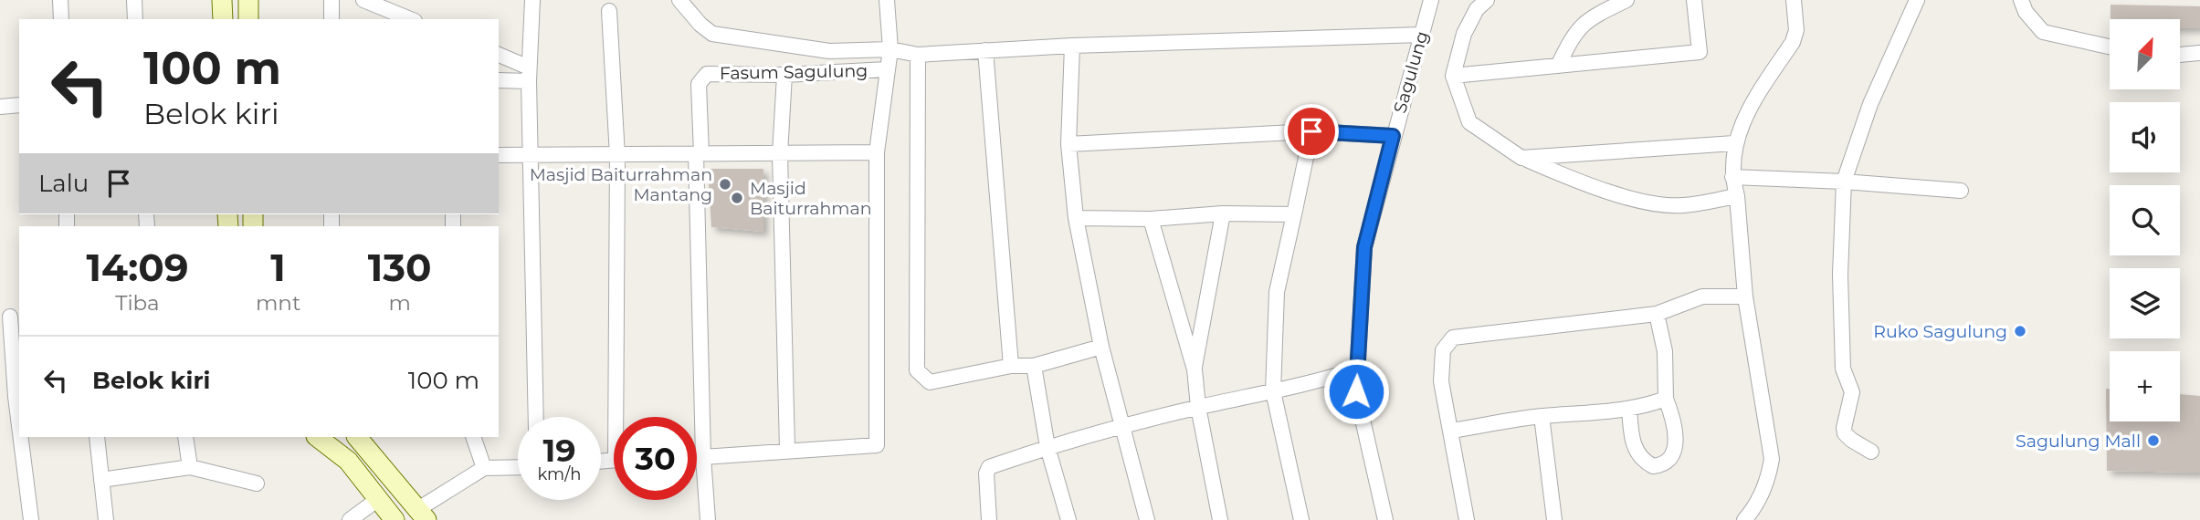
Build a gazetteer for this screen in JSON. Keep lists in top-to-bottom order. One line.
{"streets":{"street":["Fasum Sagulung","Sagulung"]},"places":["Masjid Baiturrahman Mantang","Masjid Baiturrahman","Ruko Sagulung","Sagulung Mall"],"north":"top right","page":{"map_buttons":"+","turn":["100 m","Belok kiri"],"then":"Lalu","eta":["14:09","Tiba","1","mnt","130","m"],"list":[{"name":"Belok kiri","value":"100 m"}],"speed":"19 km/h","limit":"30"}}
